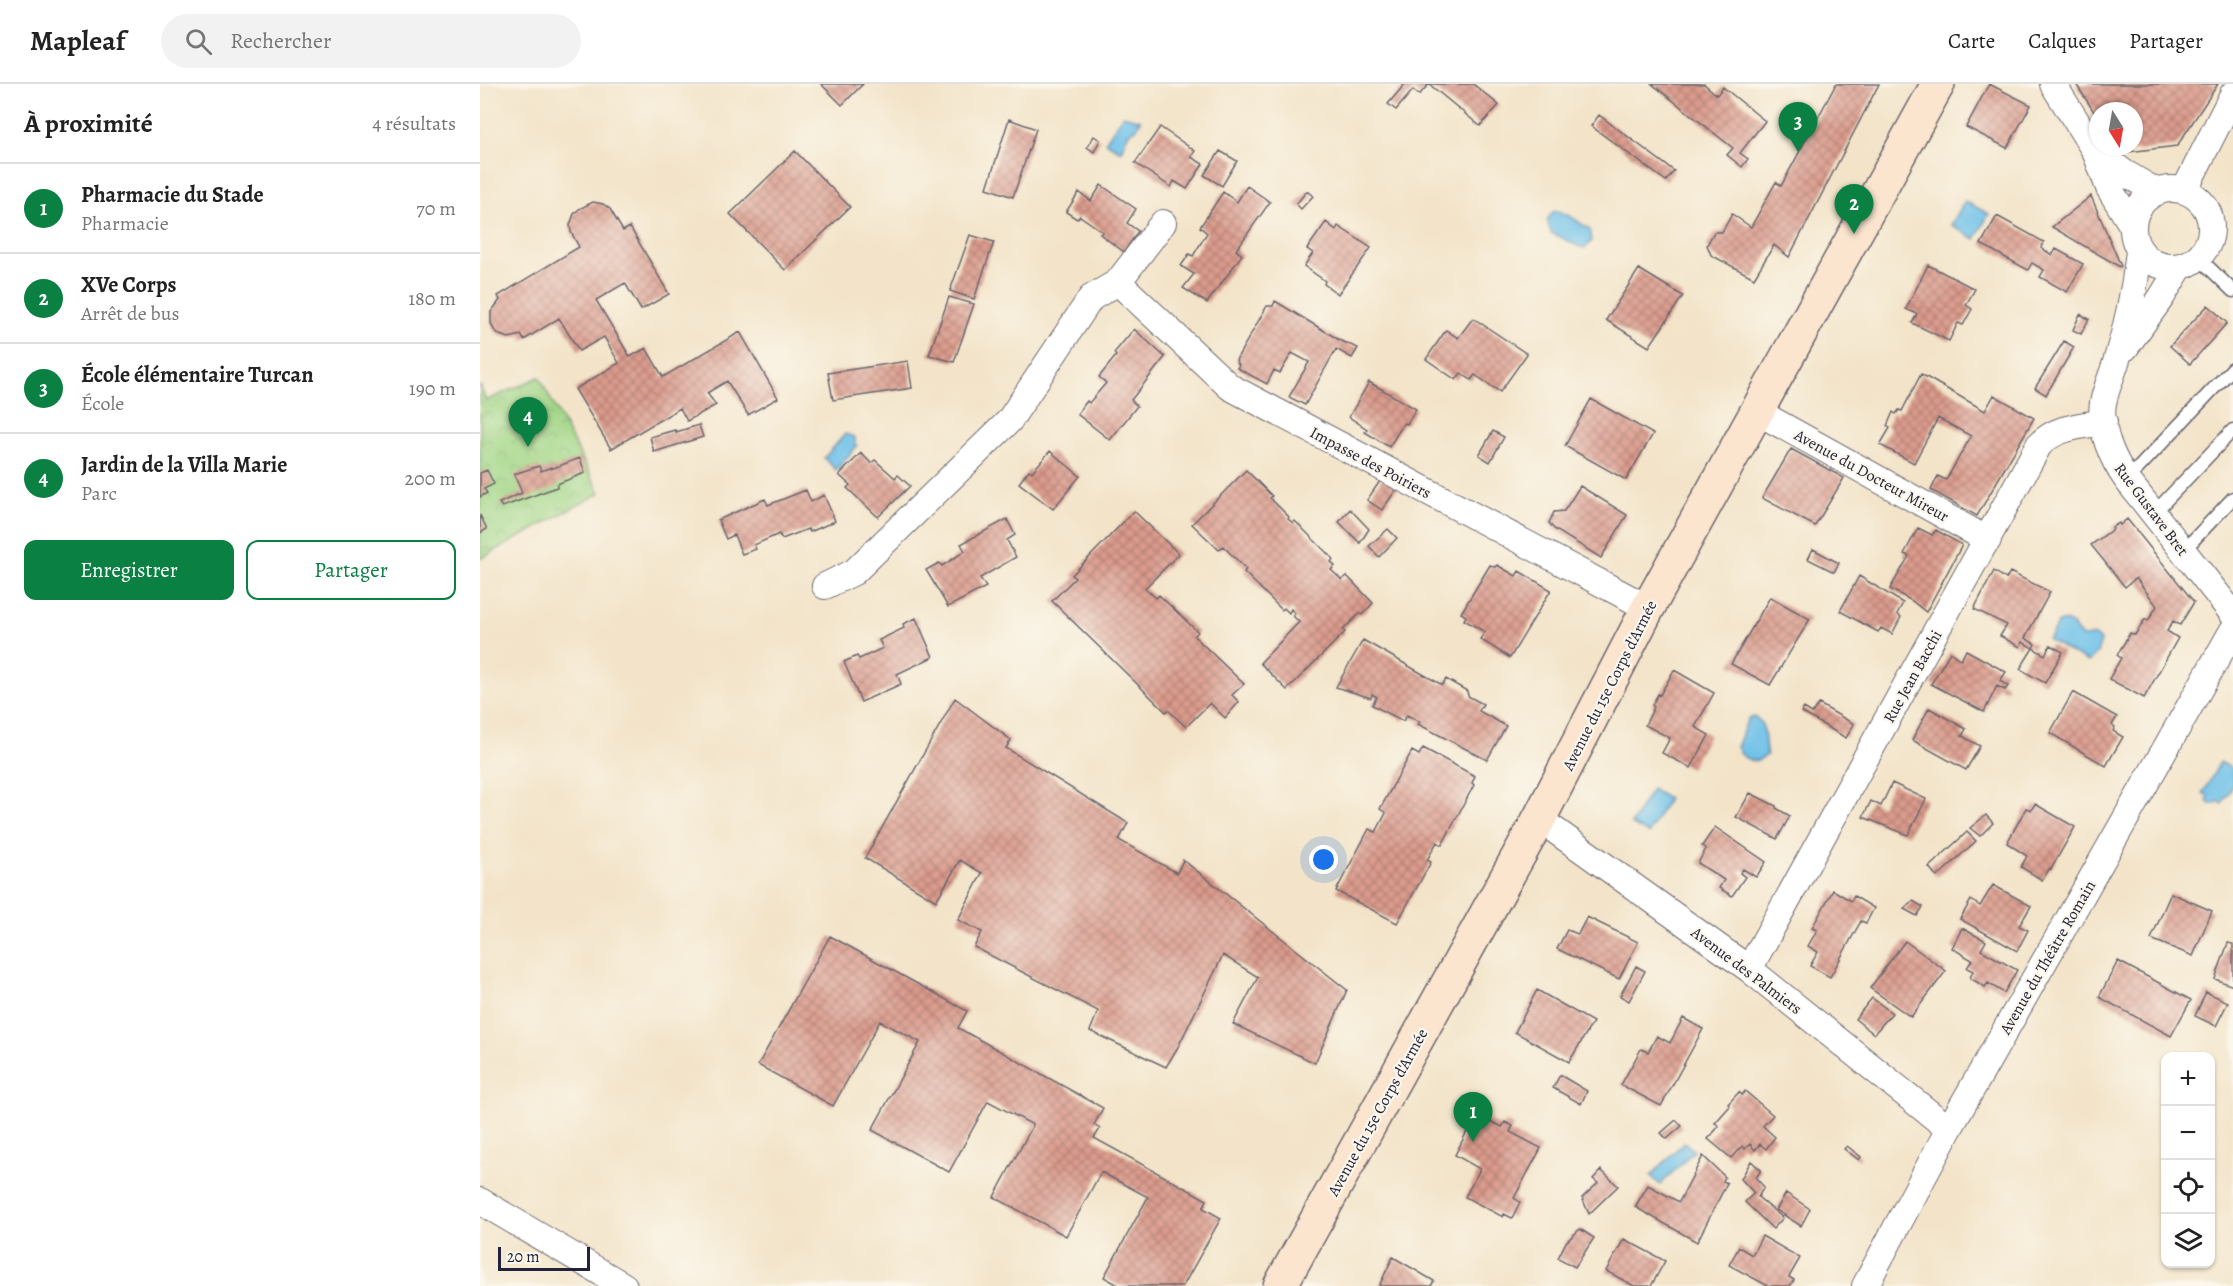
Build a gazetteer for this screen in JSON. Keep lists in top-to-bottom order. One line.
{"streets":{"main road":["Avenue du 15e Corps d'Armée"],"street":["Impasse des Poiriers","Avenue du Docteur Mireur","Rue Gustave Bret","Rue Jean Bacchi","Avenue du Théâtre Romain","Avenue des Palmiers"]},"crossings":[["Impasse des Poiriers","Avenue du 15e Corps d'Armée"],["Avenue du Docteur Mireur","Rue Jean Bacchi"],["Avenue du Docteur Mireur","Avenue du 15e Corps d'Armée"],["Rue Gustave Bret","Rue Jean Bacchi"],["Rue Jean Bacchi","Avenue des Palmiers"],["Avenue du 15e Corps d'Armée","Avenue des Palmiers"],["Avenue du Théâtre Romain","Avenue des Palmiers"]],"scale_bar":"20 m","north":"bottom","page":{"header":"Mapleaf","search":"Rechercher","nav":["Carte","Calques","Partager"],"heading":["À proximité","4 résultats"],"pins":["3","2","4","1"],"list":[{"mark":"1","name":"Pharmacie du Stade","note":"Pharmacie","value":"70 m"},{"mark":"2","name":"XVe Corps","note":"Arrêt de bus","value":"180 m"},{"mark":"3","name":"École élémentaire Turcan","note":"École","value":"190 m"},{"mark":"4","name":"Jardin de la Villa Marie","note":"Parc","value":"200 m"}],"buttons":["Enregistrer","Partager"],"map_buttons":["+","−"],"scale":"20 m"}}
